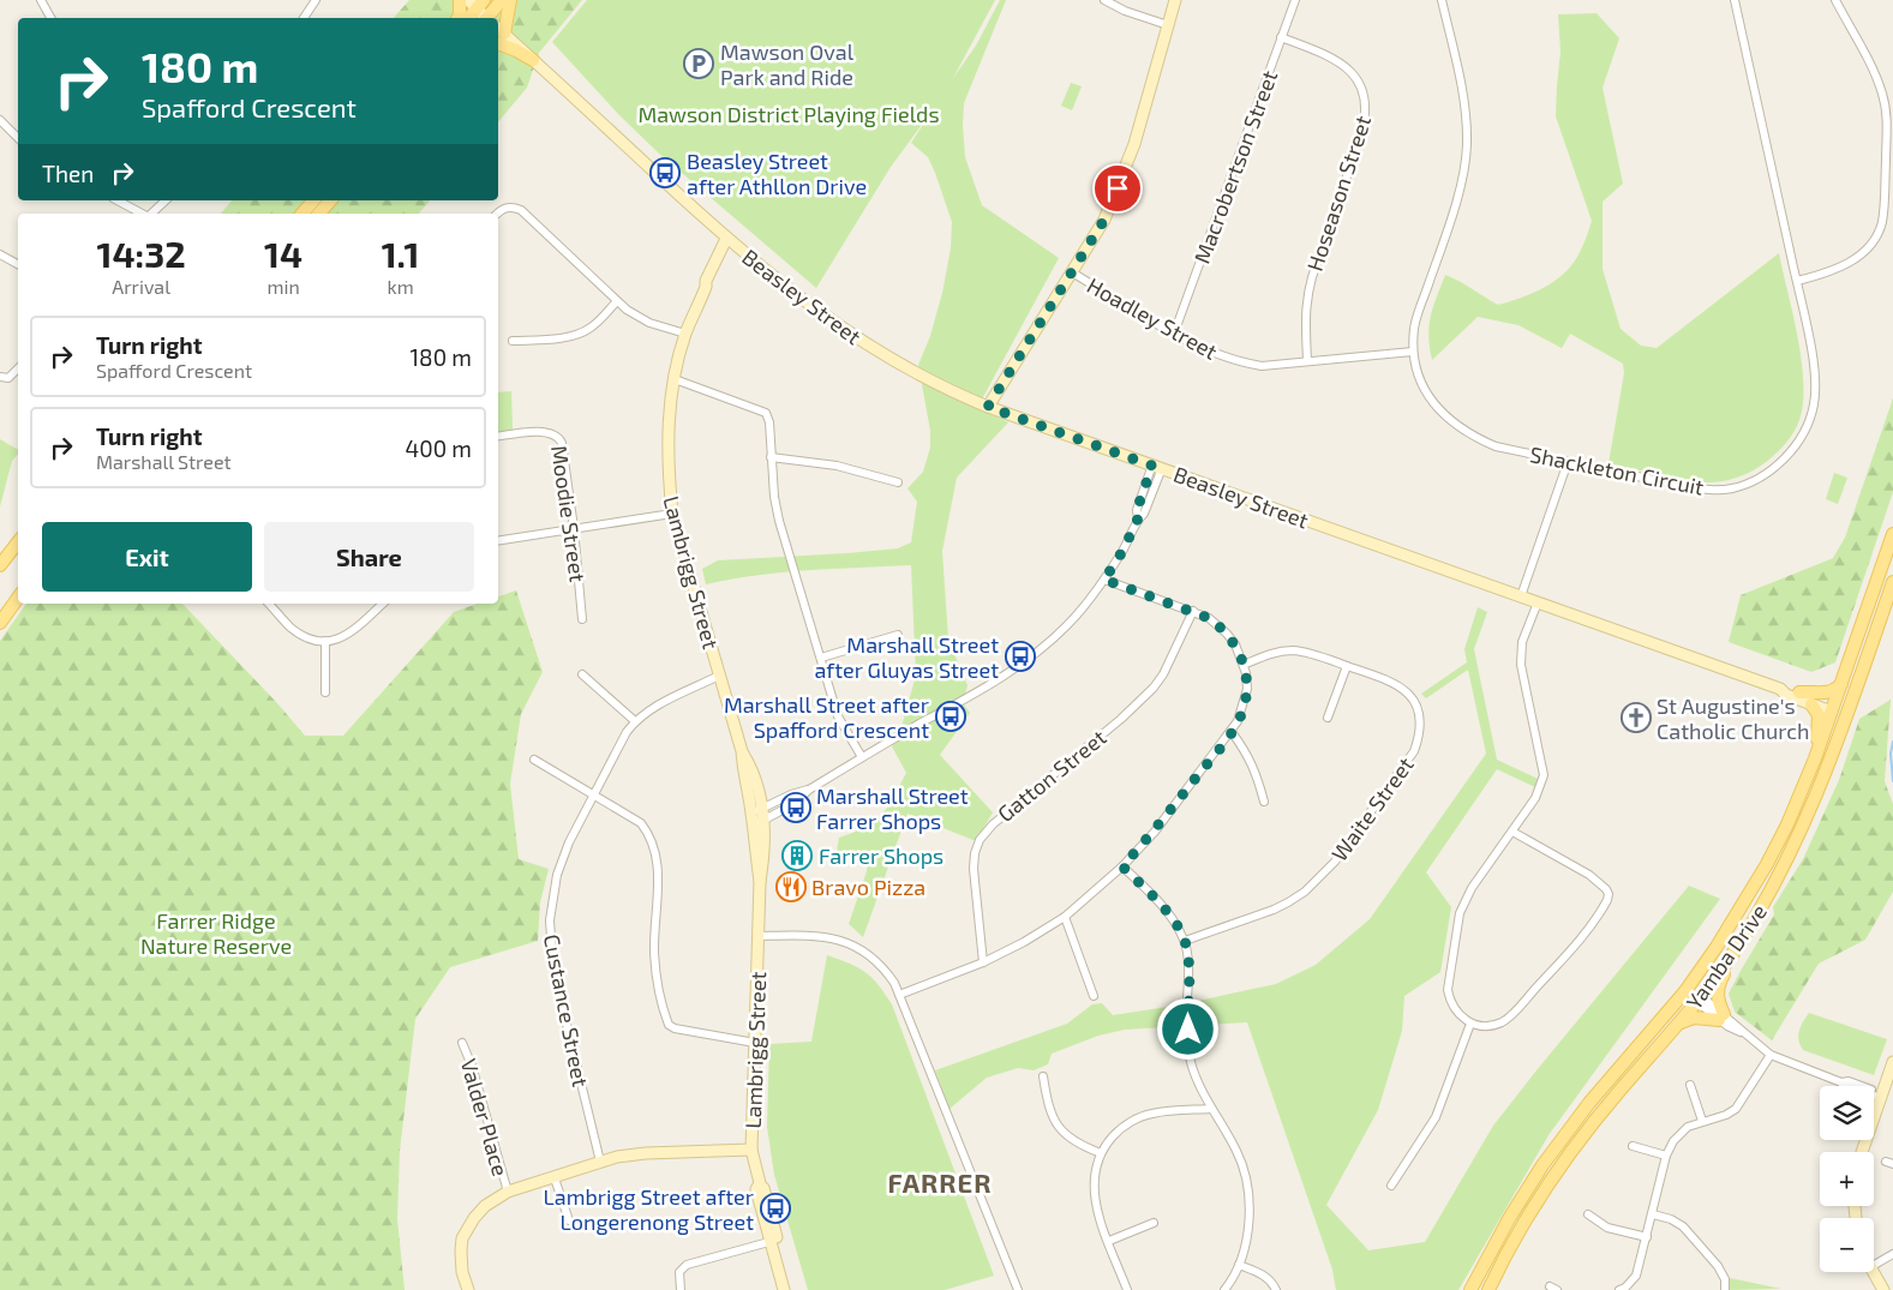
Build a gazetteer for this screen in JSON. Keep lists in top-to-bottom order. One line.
{"streets":{"main road":["Yamba Drive"],"street":["Macrobertson Street","Hoseason Street","Beasley Street","Hoadley Street","Shackleton Circuit","Moodie Street","Lambrigg Street","Gatton Street","Waite Street","Custance Street","Valder Place"]},"crossings":[["Macrobertson Street","Hoseason Street"],["Macrobertson Street","Hoadley Street"],["Hoseason Street","Hoadley Street"],["Beasley Street","Lambrigg Street"],["Hoadley Street","Shackleton Circuit"],["Lambrigg Street","Custance Street"]],"districts":["FARRER"],"parks":["Mawson District Playing Fields","Farrer Ridge Nature Reserve"],"places":{"parking":["Mawson Oval Park and Ride"],"bus stop":["Beasley Street after Athllon Drive","Marshall Street after Gluyas Street","Marshall Street after Spafford Crescent","Marshall Street Farrer Shops","Lambrigg Street after Longerenong Street"],"church":["St Augustine's Catholic Church"],"building":["Farrer Shops"],"restaurant":["Bravo Pizza"]},"page":{"turn":["180 m","Spafford Crescent"],"then":"Then","eta":["14:32","Arrival","14","min","1.1","km"],"list":[{"name":"Turn right","note":"Spafford Crescent","value":"180 m"},{"name":"Turn right","note":"Marshall Street","value":"400 m"}],"buttons":["Exit","Share"],"map_buttons":["+","−"]}}
